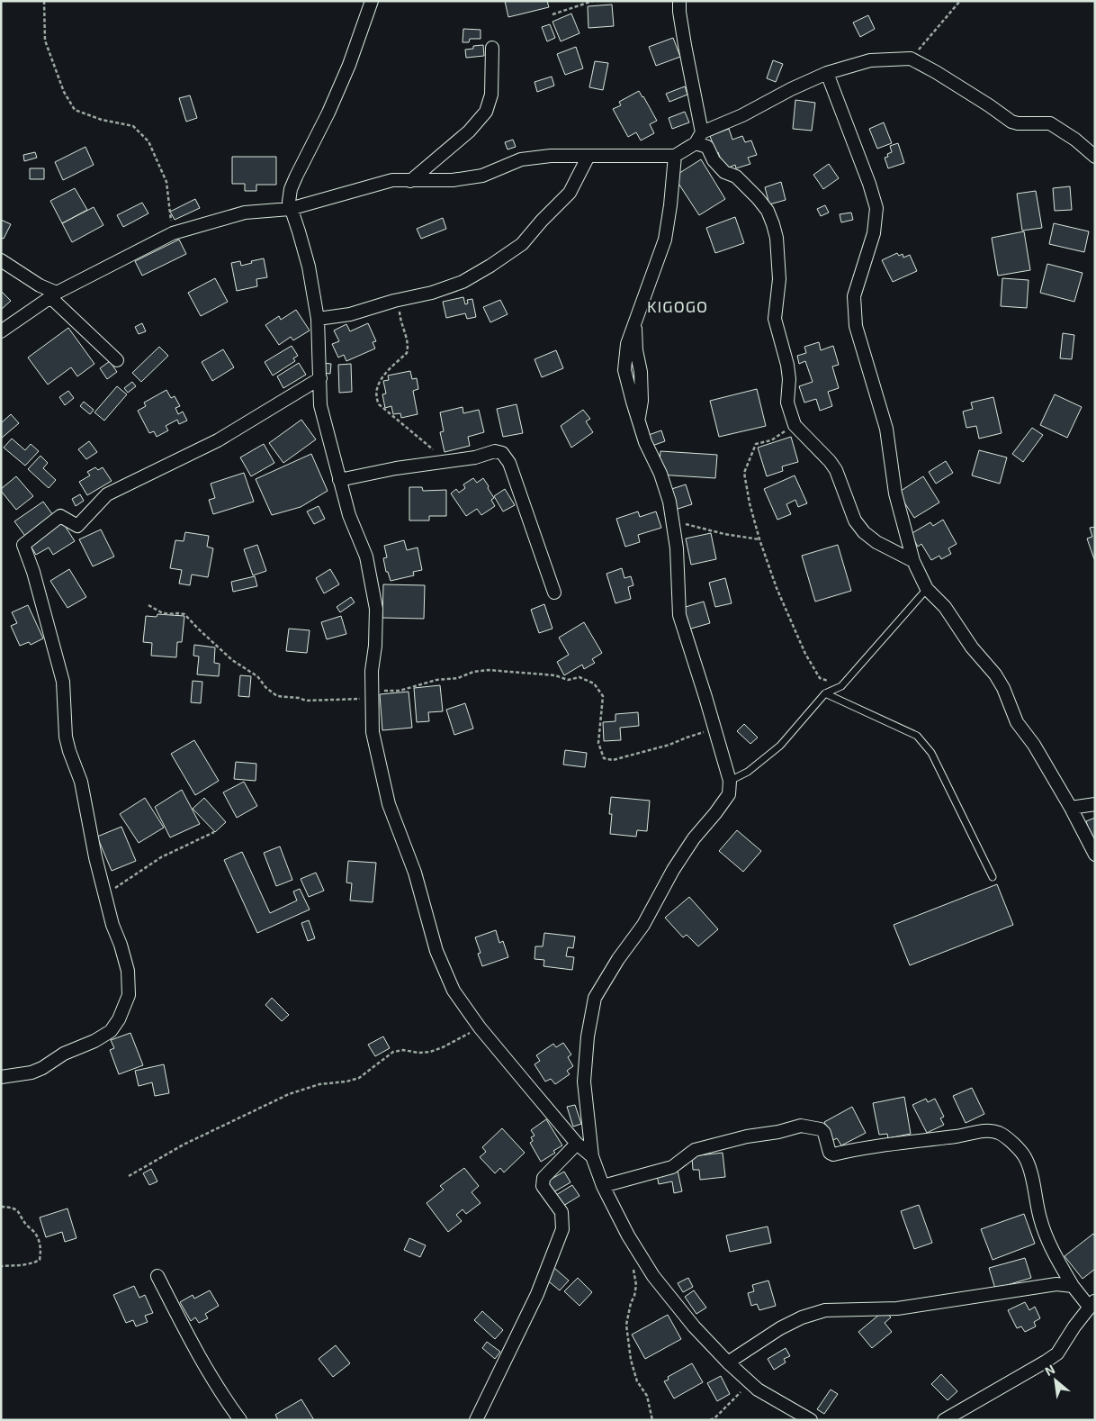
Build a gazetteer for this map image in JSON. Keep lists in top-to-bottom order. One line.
{"districts":["KIGOGO"],"north":"top left"}
